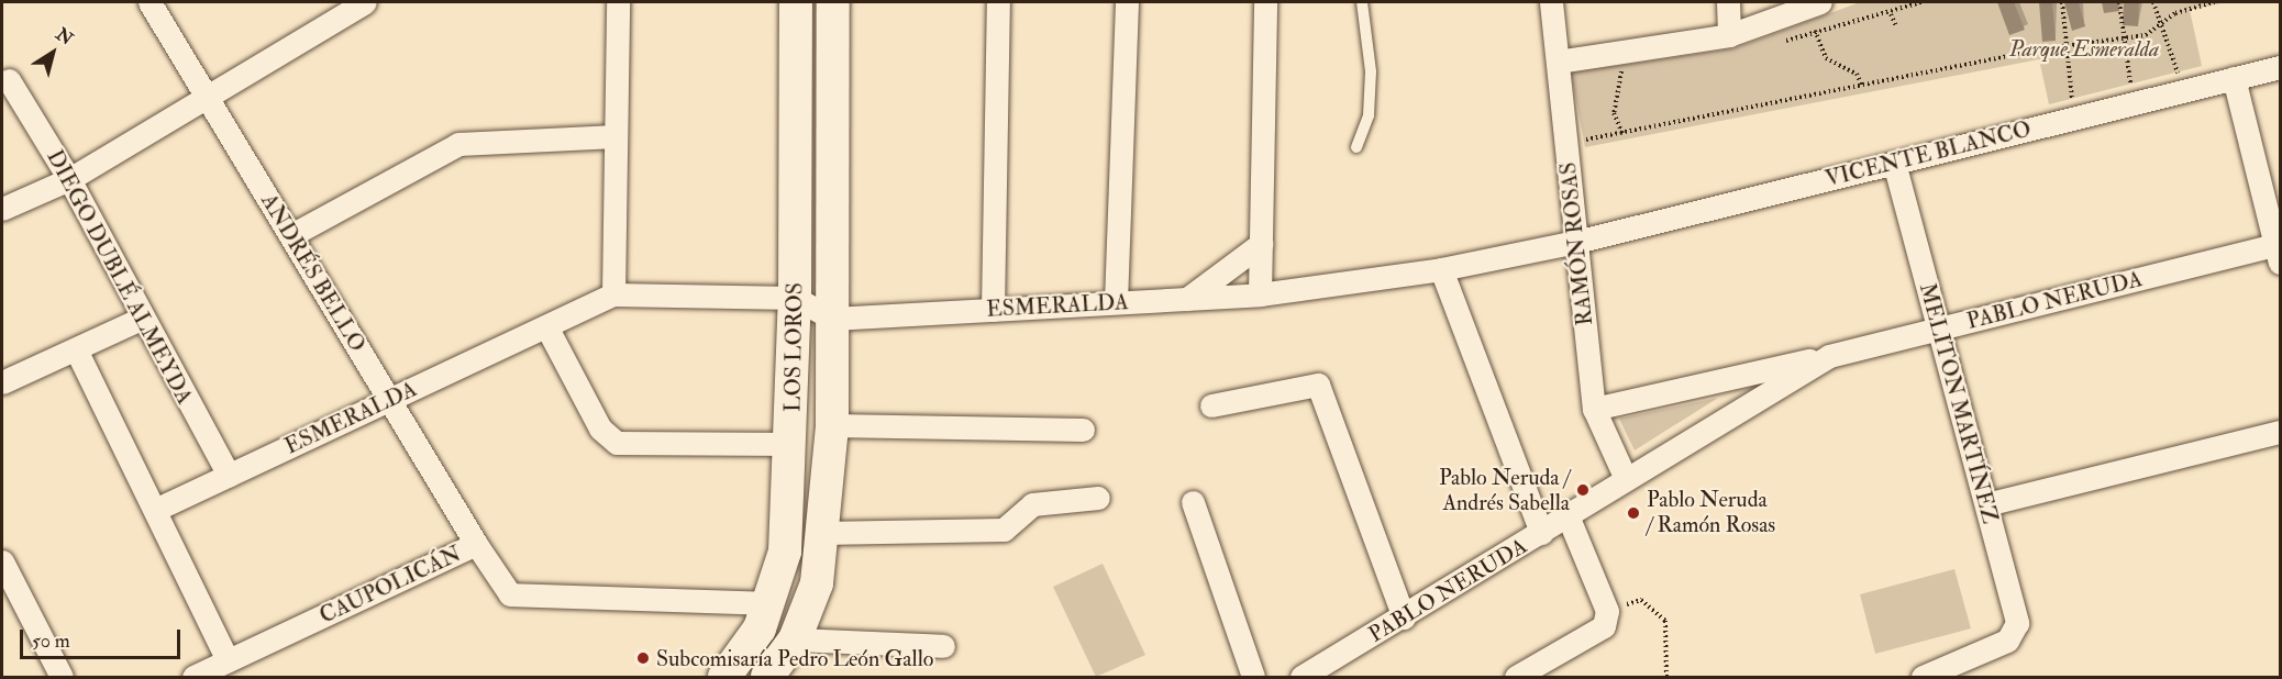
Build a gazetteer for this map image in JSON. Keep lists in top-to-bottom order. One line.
{"streets":{"main road":["LOS LOROS"],"street":["VICENTE BLANCO","RAMÓN ROSAS","ANDRÉS BELLO","DIEGO DUBLÉ ALMEYDA","PABLO NERUDA","ESMERALDA","MELITON MARTÍNEZ","CAUPOLICÁN"]},"crossings":[["VICENTE BLANCO","RAMÓN ROSAS"],["VICENTE BLANCO","ESMERALDA"],["VICENTE BLANCO","MELITON MARTÍNEZ"],["RAMÓN ROSAS","PABLO NERUDA"],["RAMÓN ROSAS","ESMERALDA"],["ANDRÉS BELLO","ESMERALDA"],["ANDRÉS BELLO","CAUPOLICÁN"],["DIEGO DUBLÉ ALMEYDA","ESMERALDA"],["PABLO NERUDA","MELITON MARTÍNEZ"],["ESMERALDA","LOS LOROS"],["LOS LOROS","CAUPOLICÁN"]],"parks":["Parque Esmeralda"],"places":["Pablo Neruda / Andrés Sabella","Pablo Neruda / Ramón Rosas","Subcomisaría Pedro León Gallo"],"scale_bar":"50 m","north":"top right"}
